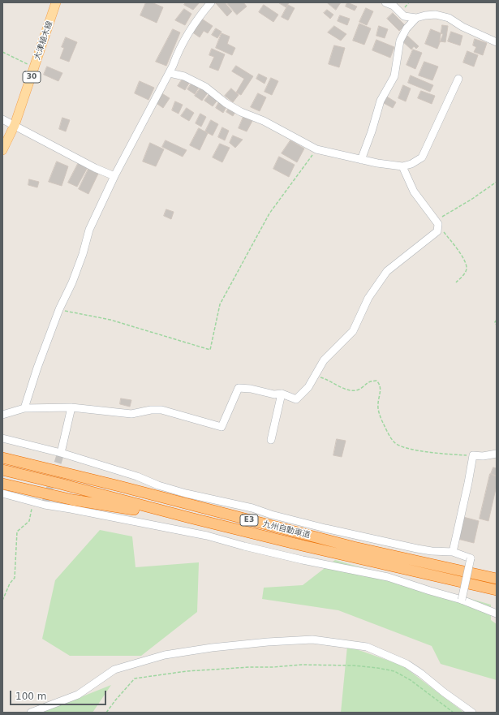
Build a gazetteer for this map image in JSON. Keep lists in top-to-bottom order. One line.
{"streets":{"highway":["E3","九州自動車道"],"main road":["大津植木線","30"]},"scale_bar":"100 m"}
